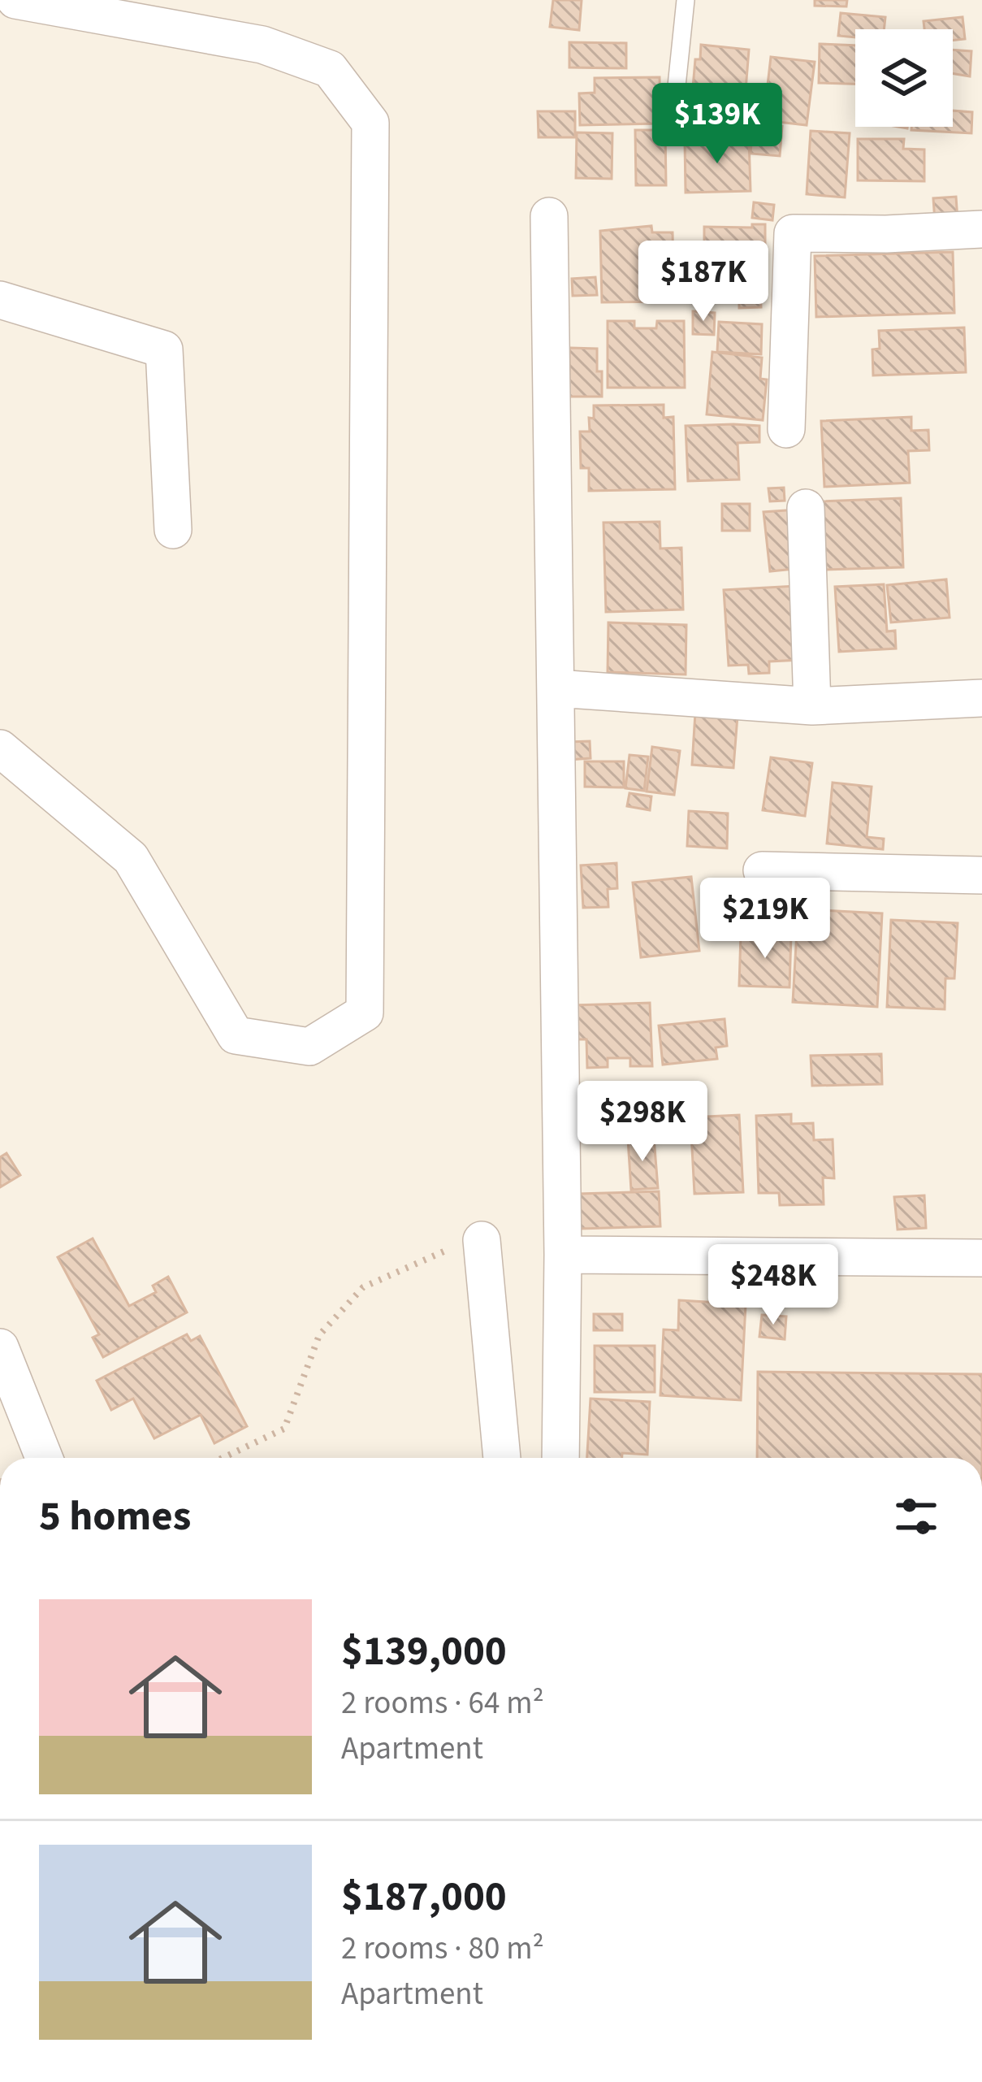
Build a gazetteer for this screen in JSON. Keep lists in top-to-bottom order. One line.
{"page":{"price":["$139K","$187K","$219K","$298K","$248K"],"heading":"5 homes","list":[{"name":"$139,000","note":"2 rooms · 64 m² · Apartment"},{"name":"$187,000","note":"2 rooms · 80 m² · Apartment"}]}}
